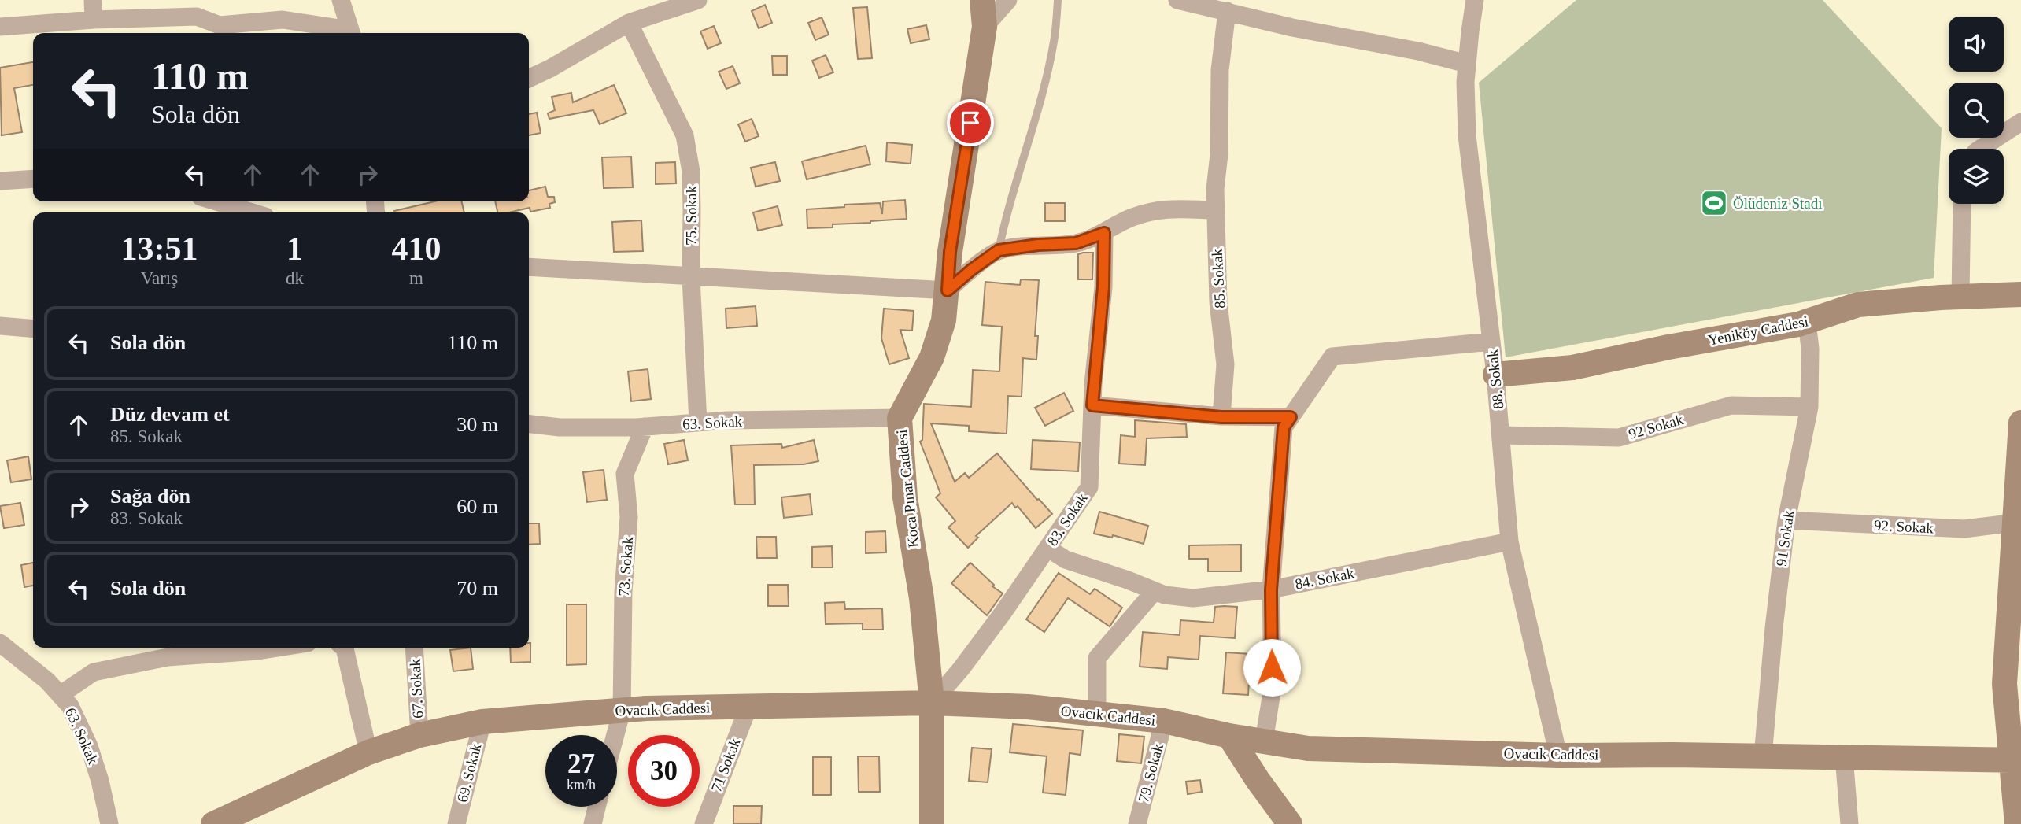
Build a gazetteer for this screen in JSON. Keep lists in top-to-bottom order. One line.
{"streets":{"street":["75. Sokak","85. Sokak","Yeniköy Caddesi","88. Sokak","63. Sokak","92 Sokak","Koca Pınar Caddesi","83. Sokak","92. Sokak","91 Sokak","73. Sokak","84. Sokak","67. Sokak","Ovacık Caddesi","71 Sokak","69. Sokak","79. Sokak"]},"crossings":[["75. Sokak","63. Sokak"],["Yeniköy Caddesi","88. Sokak"],["Yeniköy Caddesi","91 Sokak"],["88. Sokak","92 Sokak"],["88. Sokak","84. Sokak"],["88. Sokak","Ovacık Caddesi"],["63. Sokak","Koca Pınar Caddesi"],["63. Sokak","73. Sokak"],["92 Sokak","91 Sokak"],["Koca Pınar Caddesi","83. Sokak"],["Koca Pınar Caddesi","Ovacık Caddesi"],["83. Sokak","84. Sokak"],["83. Sokak","Ovacık Caddesi"],["92. Sokak","91 Sokak"],["91 Sokak","Ovacık Caddesi"],["73. Sokak","Ovacık Caddesi"],["67. Sokak","Ovacık Caddesi"],["Ovacık Caddesi","71 Sokak"],["Ovacık Caddesi","69. Sokak"],["Ovacık Caddesi","79. Sokak"]],"places":{"sports":["Ölüdeniz Stadı"]},"page":{"turn":["110 m","Sola dön"],"eta":["13:51","Varış","1","dk","410","m"],"list":[{"name":"Sola dön","value":"110 m"},{"name":"Düz devam et","note":"85. Sokak","value":"30 m"},{"name":"Sağa dön","note":"83. Sokak","value":"60 m"},{"name":"Sola dön","value":"70 m"}],"speed":"27 km/h","limit":"30"}}
